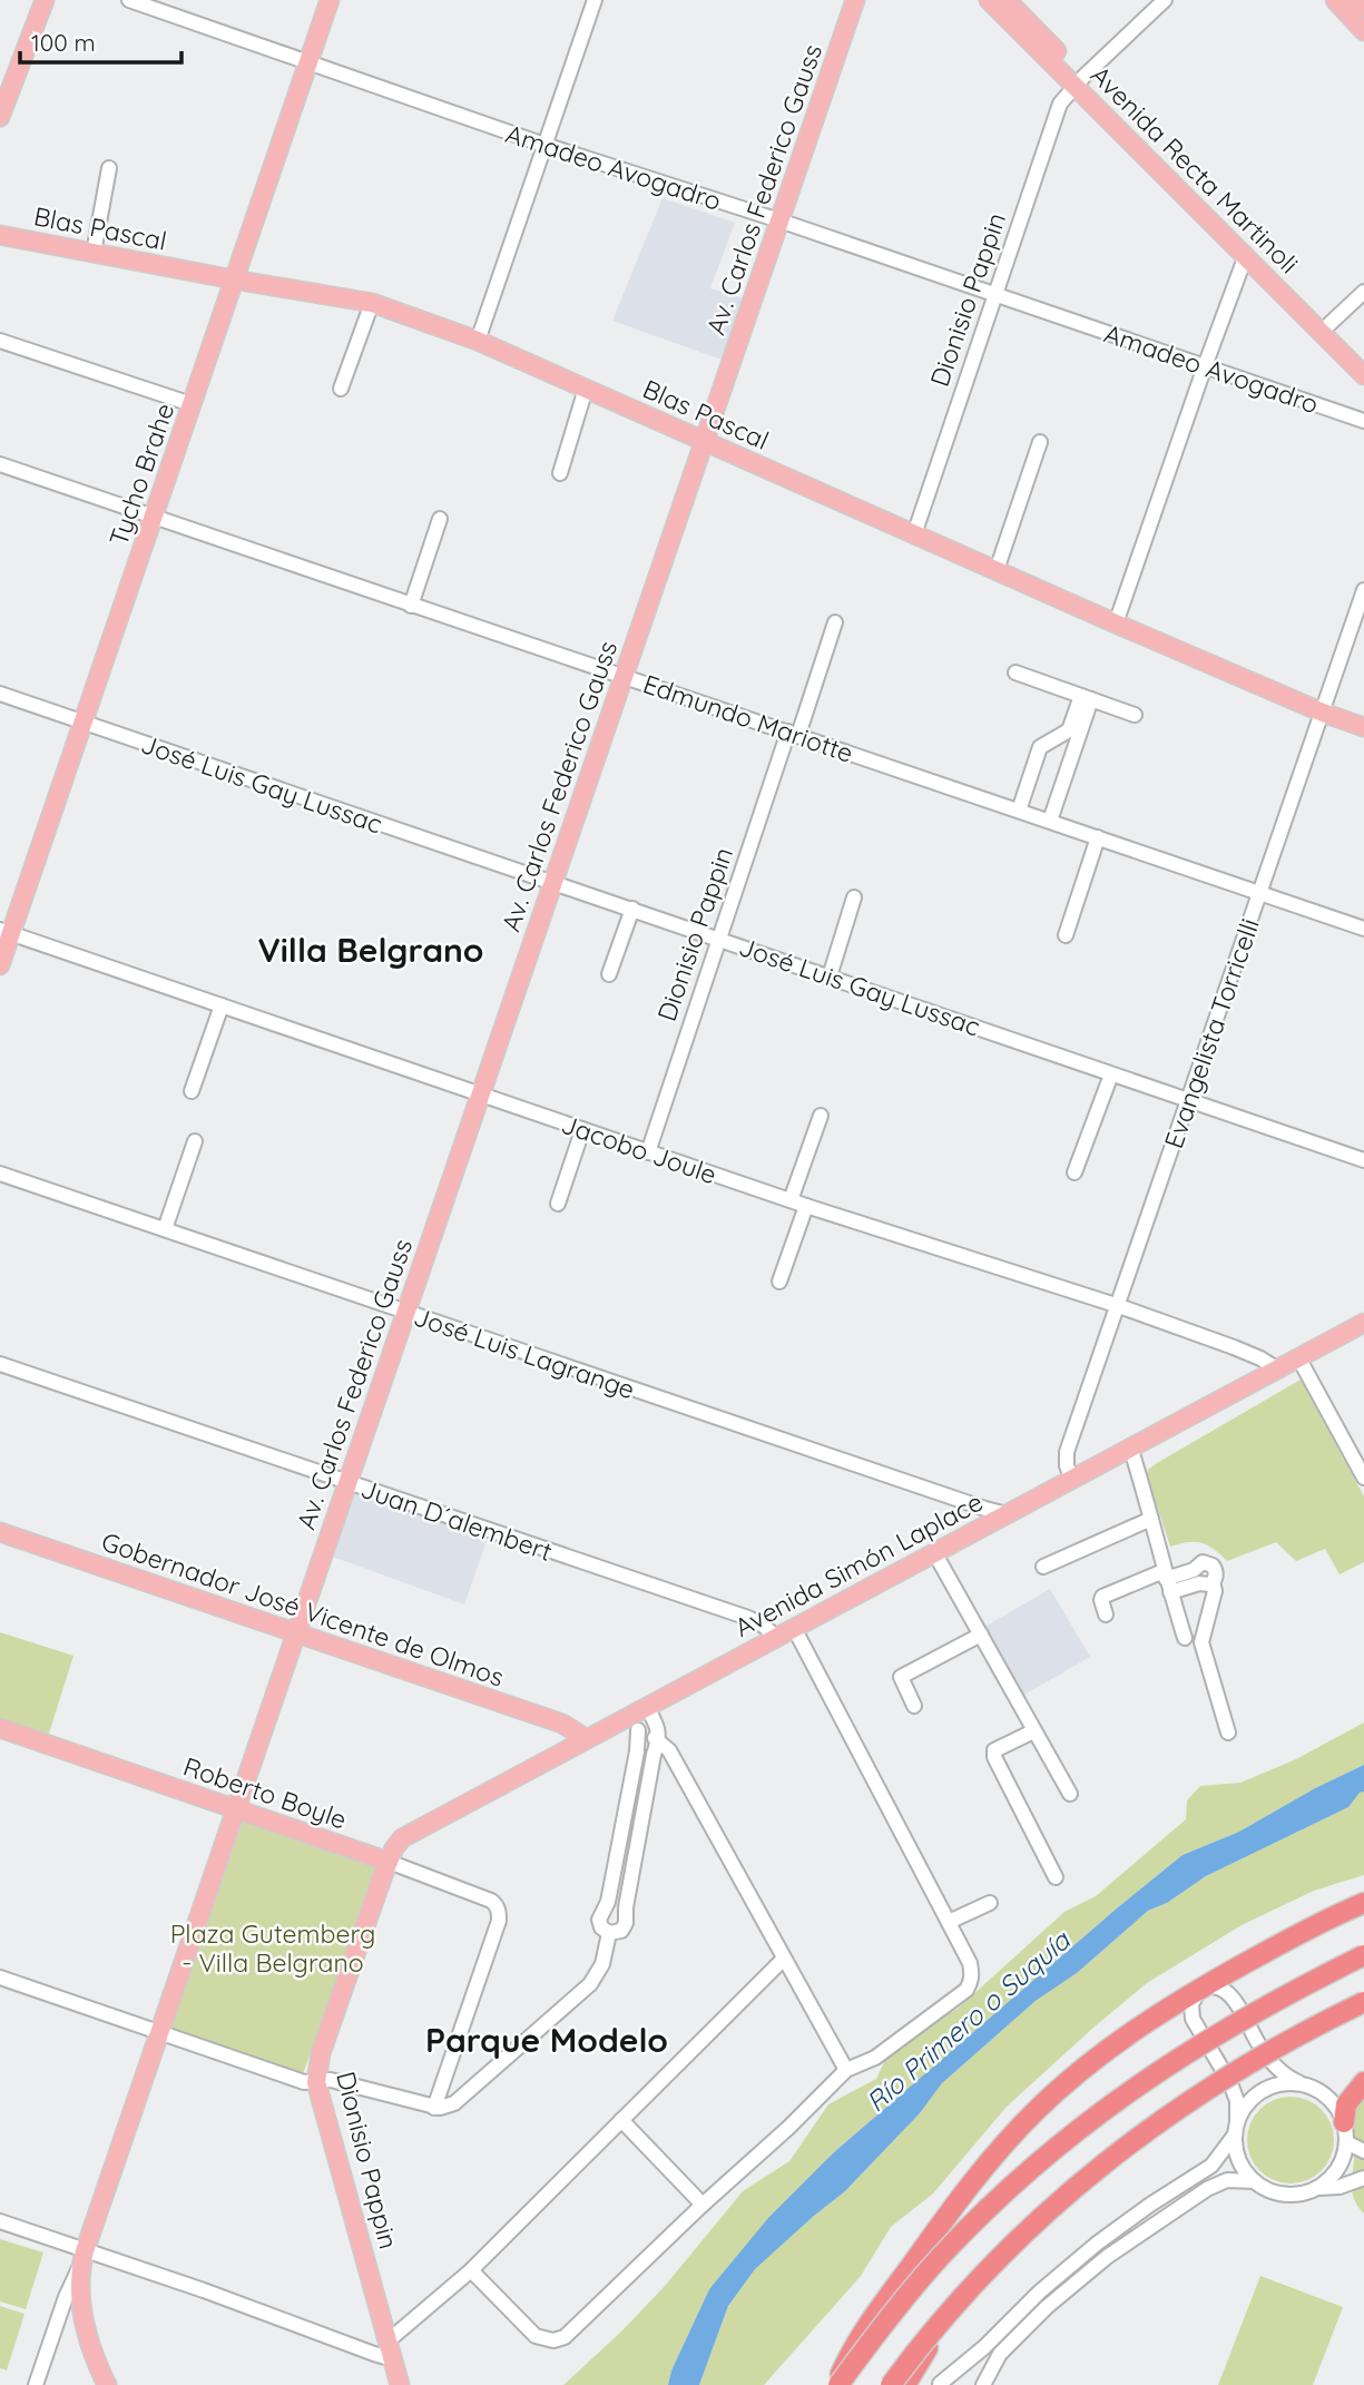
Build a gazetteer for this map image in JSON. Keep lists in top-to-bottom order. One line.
{"streets":{"main road":["Avenida Recta Martinoli","Av. Carlos Federico Gauss","Blas Pascal","Dionisio Pappin","Tycho Brahe","Avenida Simón Laplace","Gobernador José Vicente de Olmos","Roberto Boyle"],"street":["Amadeo Avogadro","Edmundo Mariotte","José Luis Gay Lussac","Evangelista Torricelli","Jacobo Joule","José Luis Lagrange","Juan D´alembert"]},"crossings":[["Amadeo Avogadro","Av. Carlos Federico Gauss"],["Amadeo Avogadro","Dionisio Pappin"],["Amadeo Avogadro","Tycho Brahe"],["Avenida Recta Martinoli","Dionisio Pappin"],["Av. Carlos Federico Gauss","Blas Pascal"],["Av. Carlos Federico Gauss","Edmundo Mariotte"],["Av. Carlos Federico Gauss","José Luis Gay Lussac"],["Av. Carlos Federico Gauss","Jacobo Joule"],["Av. Carlos Federico Gauss","José Luis Lagrange"],["Av. Carlos Federico Gauss","Juan D´alembert"],["Av. Carlos Federico Gauss","Gobernador José Vicente de Olmos"],["Av. Carlos Federico Gauss","Roberto Boyle"],["Blas Pascal","Dionisio Pappin"],["Blas Pascal","Tycho Brahe"],["Blas Pascal","Evangelista Torricelli"],["Dionisio Pappin","Edmundo Mariotte"],["Dionisio Pappin","José Luis Gay Lussac"],["Dionisio Pappin","Jacobo Joule"],["Dionisio Pappin","Avenida Simón Laplace"],["Dionisio Pappin","Roberto Boyle"],["Tycho Brahe","Edmundo Mariotte"],["Tycho Brahe","José Luis Gay Lussac"],["Tycho Brahe","Jacobo Joule"],["Edmundo Mariotte","Evangelista Torricelli"],["José Luis Gay Lussac","Evangelista Torricelli"],["Evangelista Torricelli","Jacobo Joule"],["Evangelista Torricelli","Avenida Simón Laplace"],["Jacobo Joule","Avenida Simón Laplace"],["José Luis Lagrange","Avenida Simón Laplace"],["Juan D´alembert","Avenida Simón Laplace"],["Avenida Simón Laplace","Gobernador José Vicente de Olmos"],["Avenida Simón Laplace","Roberto Boyle"]],"districts":["Villa Belgrano","Parque Modelo"],"water":["Río Primero o Suquía"],"parks":["Plaza Gutemberg - Villa Belgrano"],"scale_bar":"100 m"}
